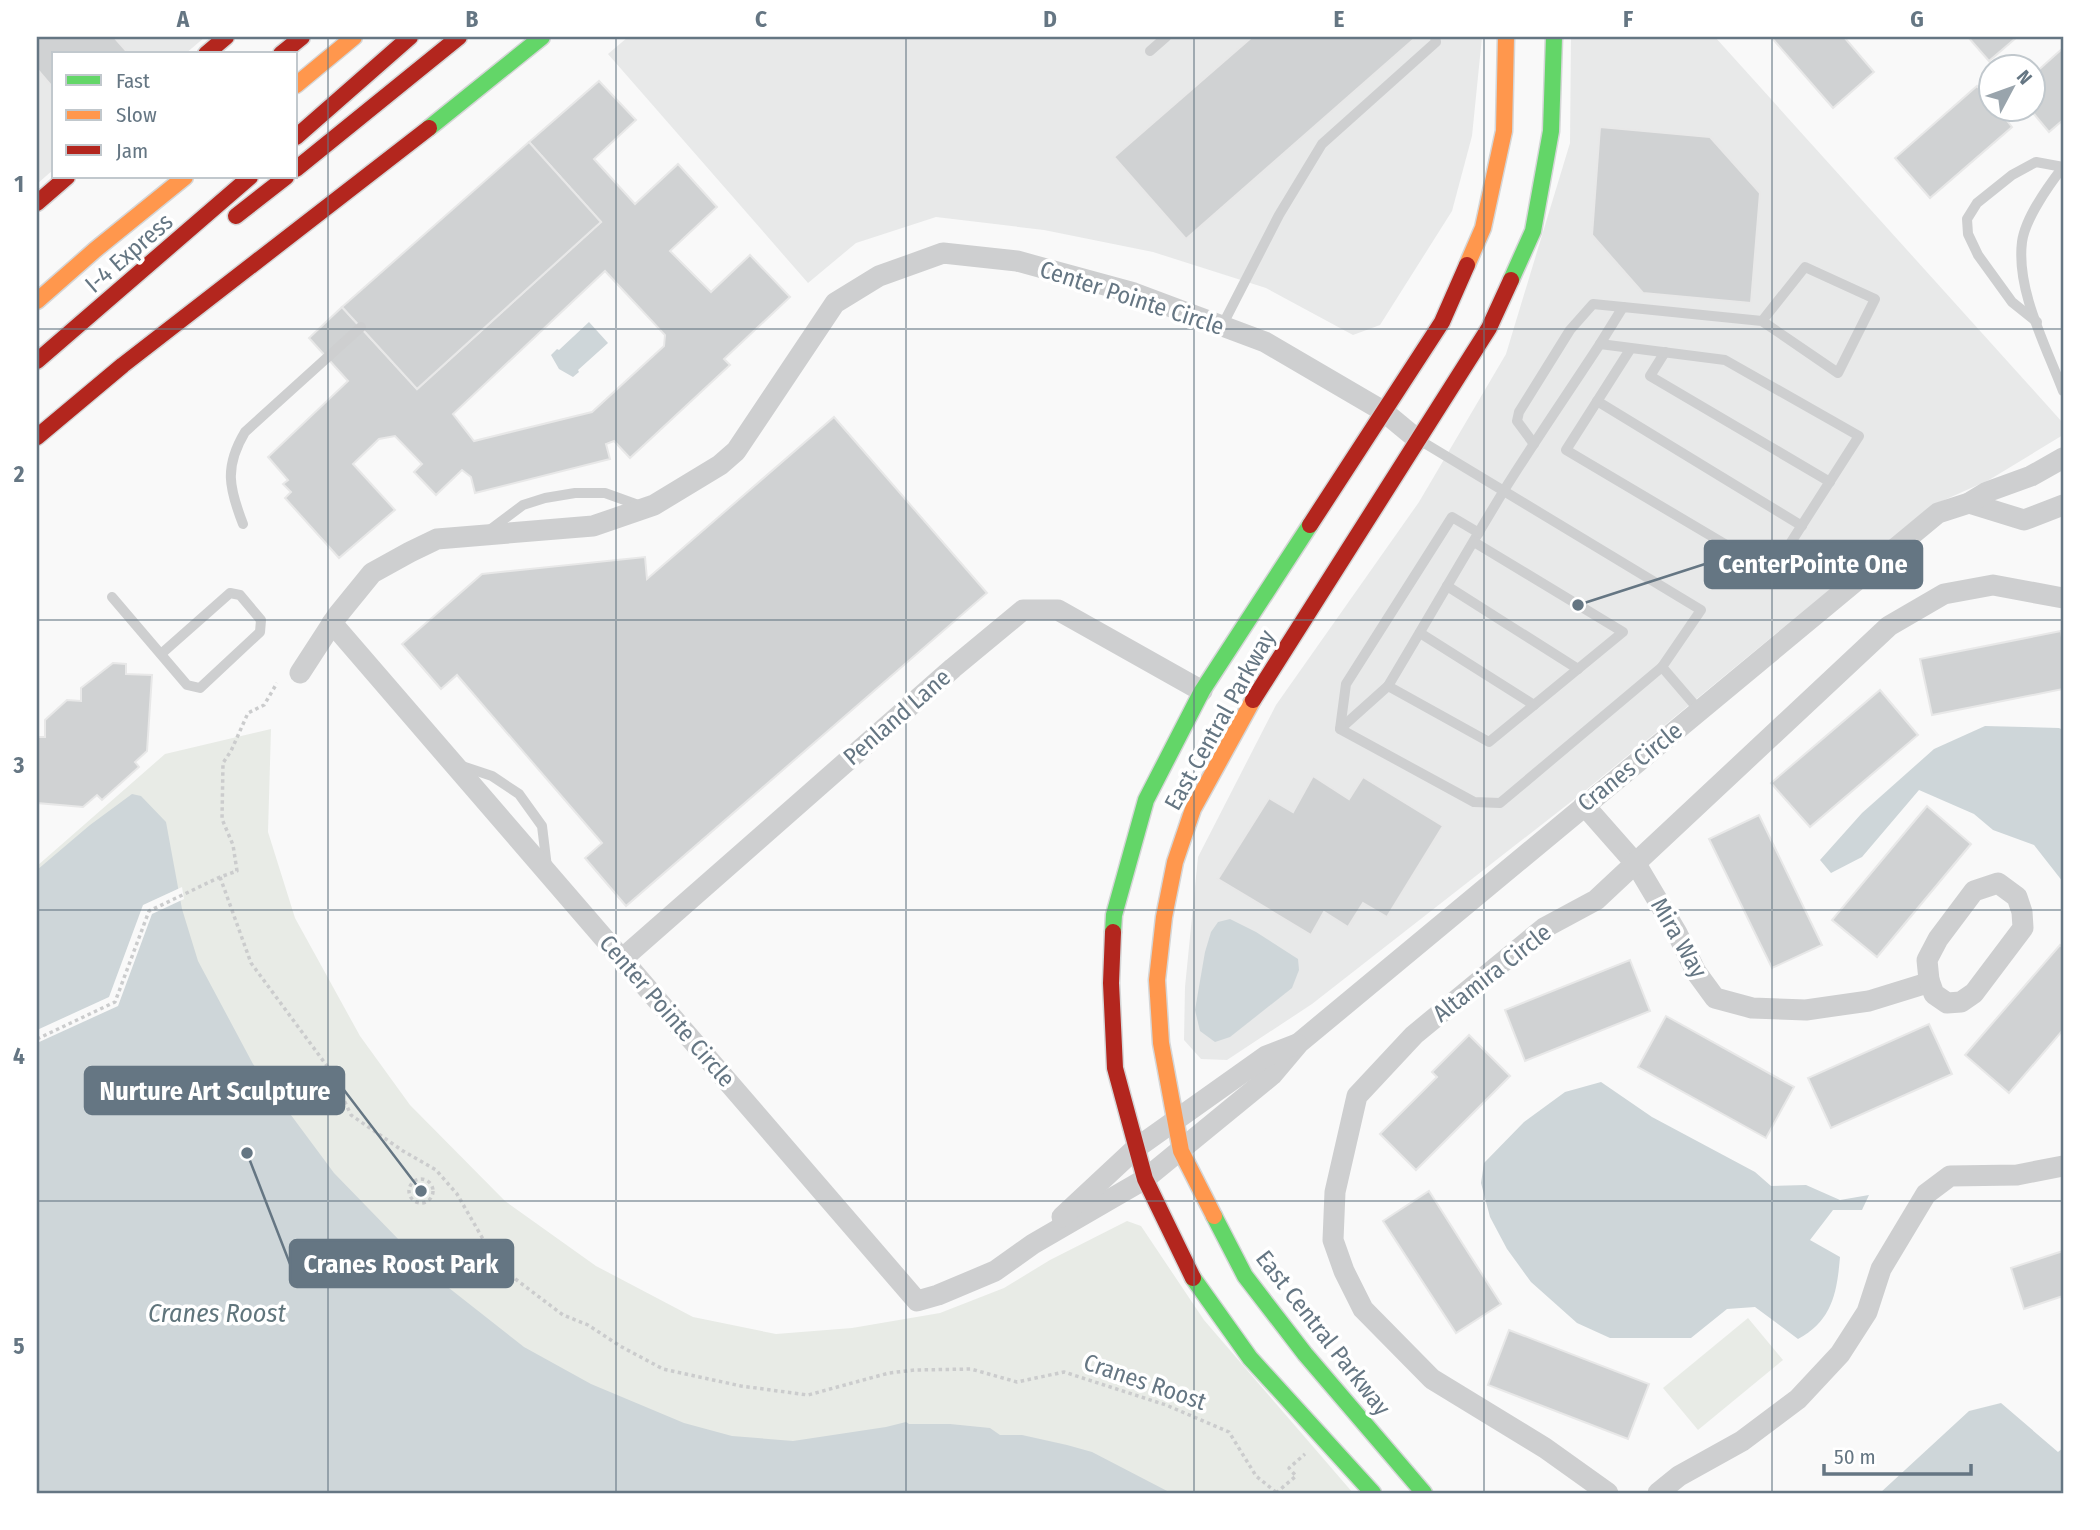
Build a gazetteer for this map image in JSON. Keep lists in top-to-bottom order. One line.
{"streets":{"main road":["I-4 Express","East Central Parkway"],"street":["Center Pointe Circle","Penland Lane","Cranes Circle","Mira Way","Altamira Circle"],"path":["Cranes Roost"]},"crossings":[["Center Pointe Circle","Penland Lane"],["Center Pointe Circle","East Central Parkway"],["Center Pointe Circle","Cranes Circle"],["Penland Lane","East Central Parkway"],["East Central Parkway","Cranes Circle"],["Cranes Circle","Mira Way"],["Mira Way","Altamira Circle"]],"water":["Cranes Roost"],"places":["CenterPointe One","Cranes Roost Park","Nurture Art Sculpture"],"legend":["Fast","Slow","Jam"],"scale_bar":"50 m","north":"top right","grid":{"columns":["A","B","C","D","E","F","G"],"rows":["1","2","3","4","5"]}}
